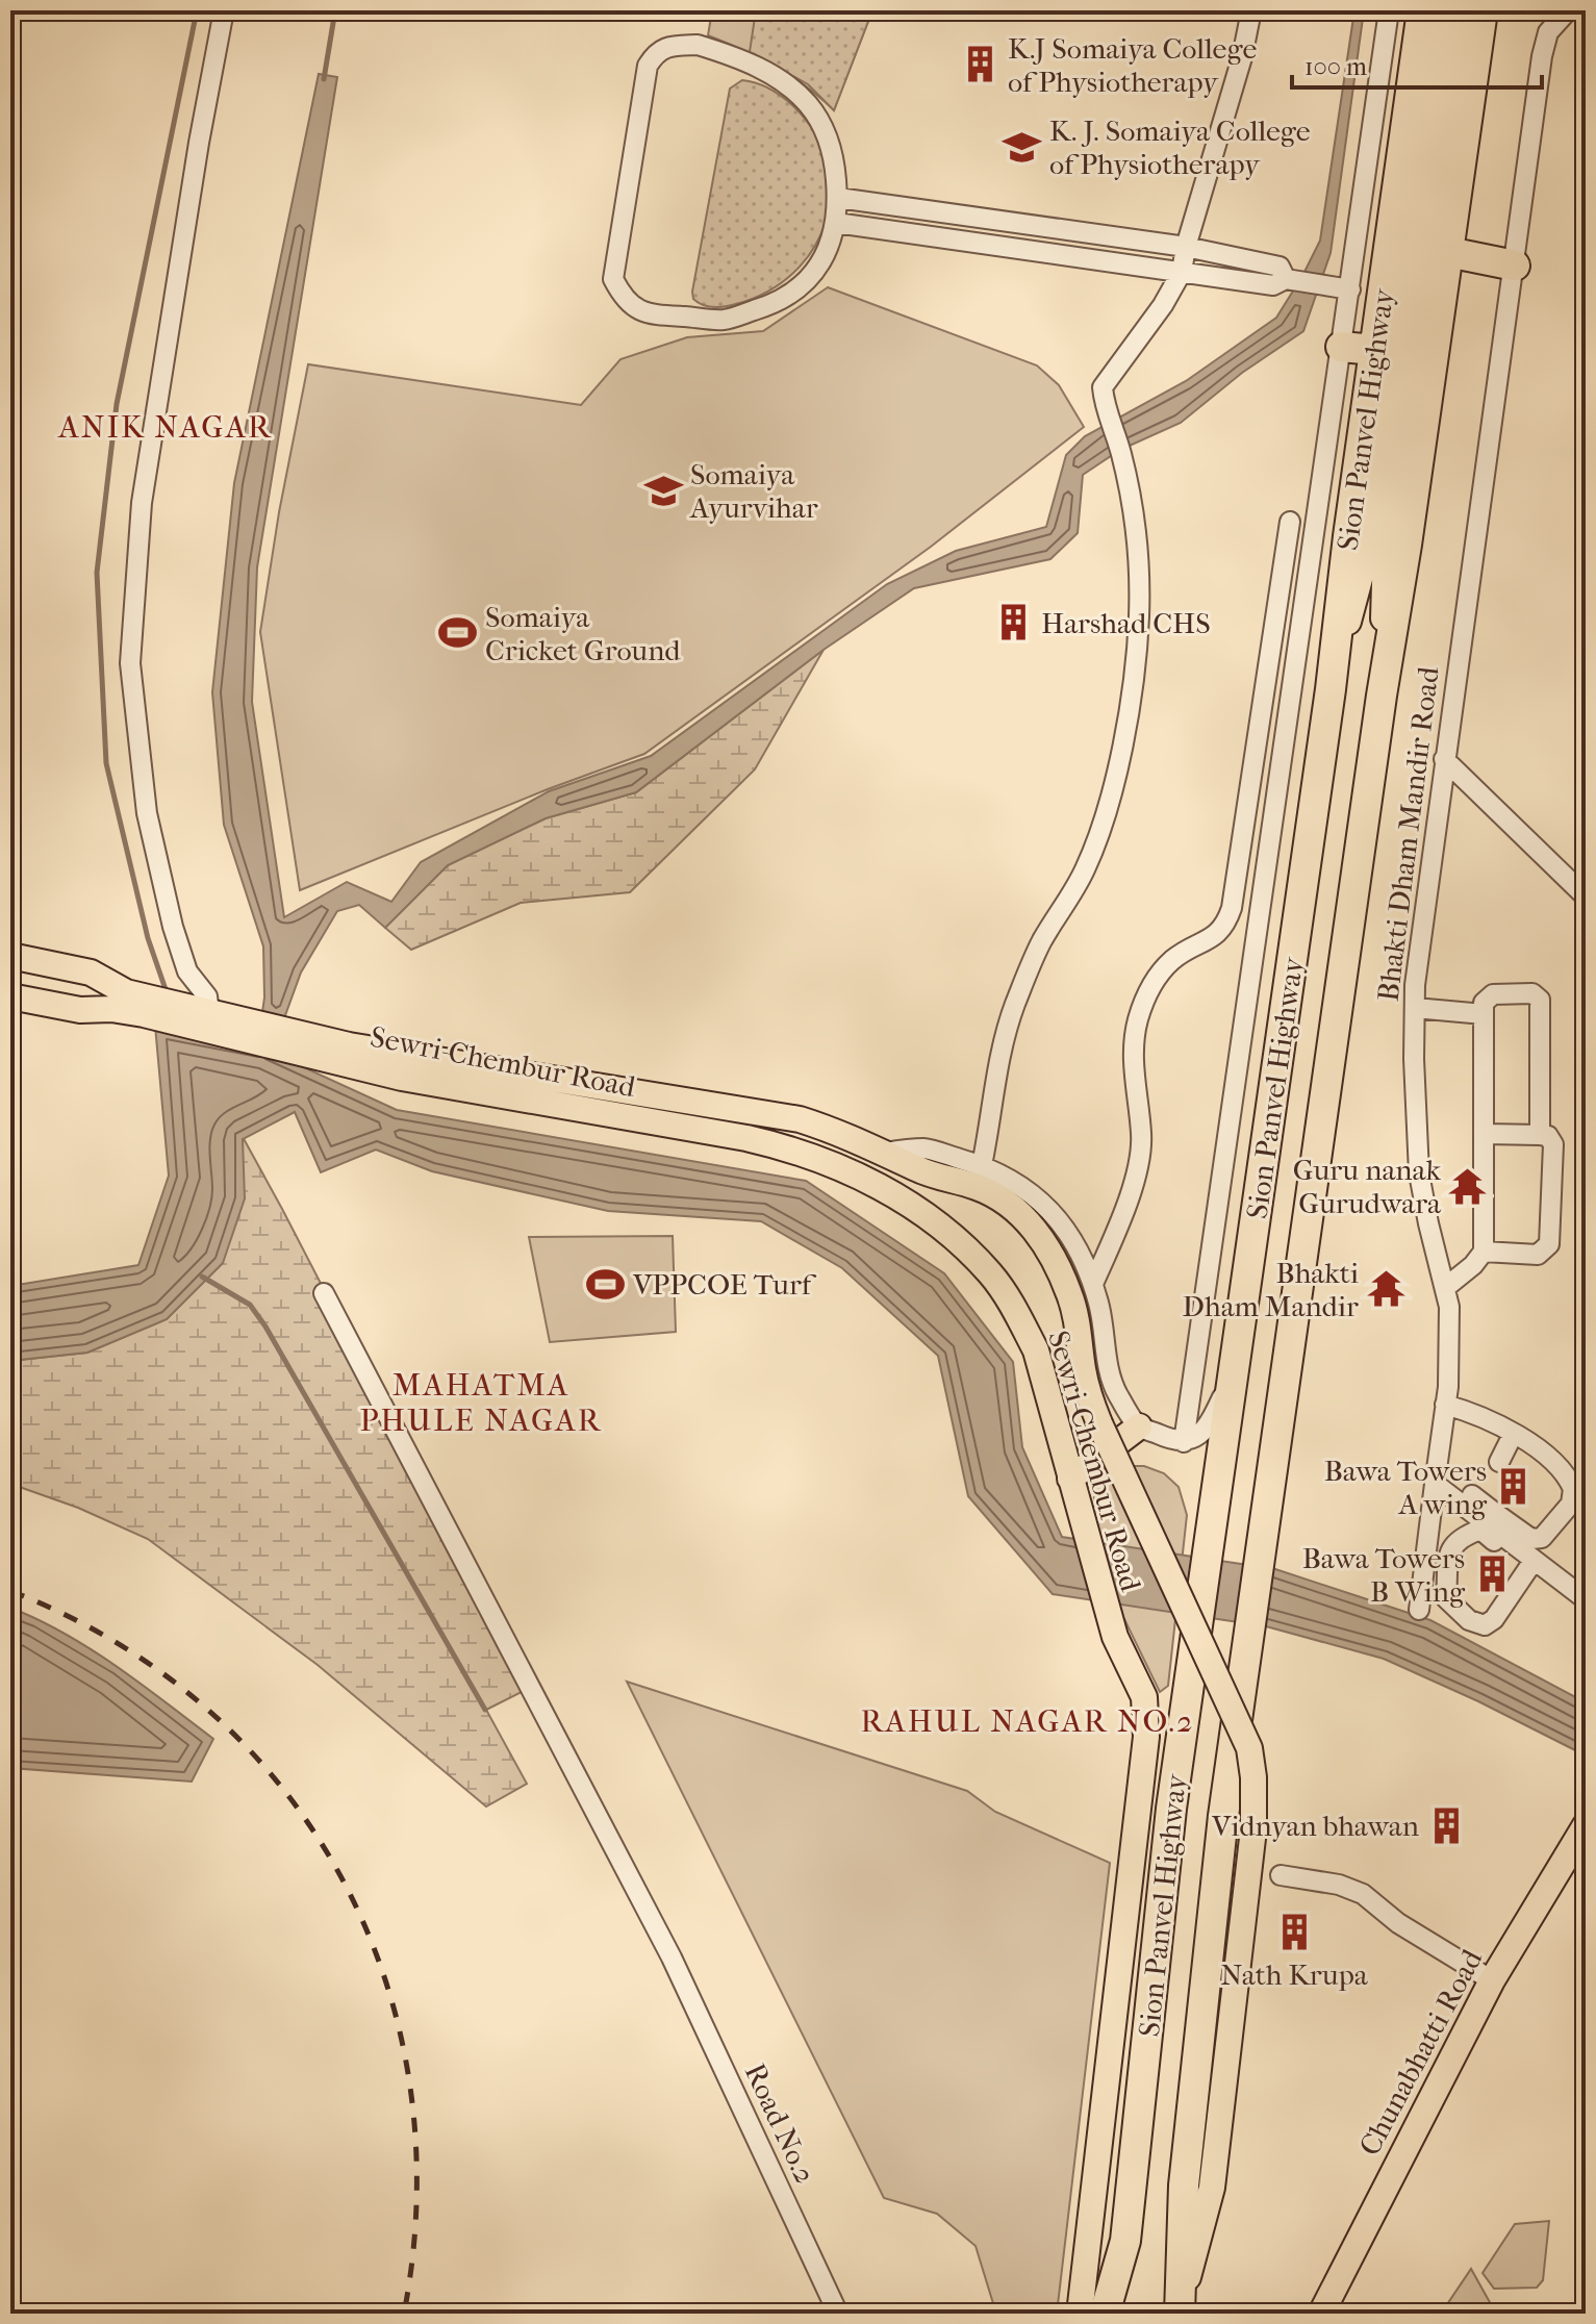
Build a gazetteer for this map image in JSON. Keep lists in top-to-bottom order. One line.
{"streets":{"highway":["Sion Panvel Highway"],"main road":["Sewri-Chembur Road","Chunabhatti Road"],"street":["Bhakti Dham Mandir Road","Road No.2"]},"districts":["ANIK NAGAR","MAHATMA PHULE NAGAR","RAHUL NAGAR NO.2"],"places":{"building":["K.J Somaiya College of Physiotherapy","Harshad CHS","Bawa Towers A wing","Bawa Towers B Wing","Vidnyan bhawan","Nath Krupa"],"school or university":["K. J. Somaiya College of Physiotherapy","Somaiya Ayurvihar"],"sports":["Somaiya Cricket Ground","VPPCOE Turf"],"temple":["Guru nanak Gurudwara","Bhakti Dham Mandir"]},"scale_bar":"100 m"}
